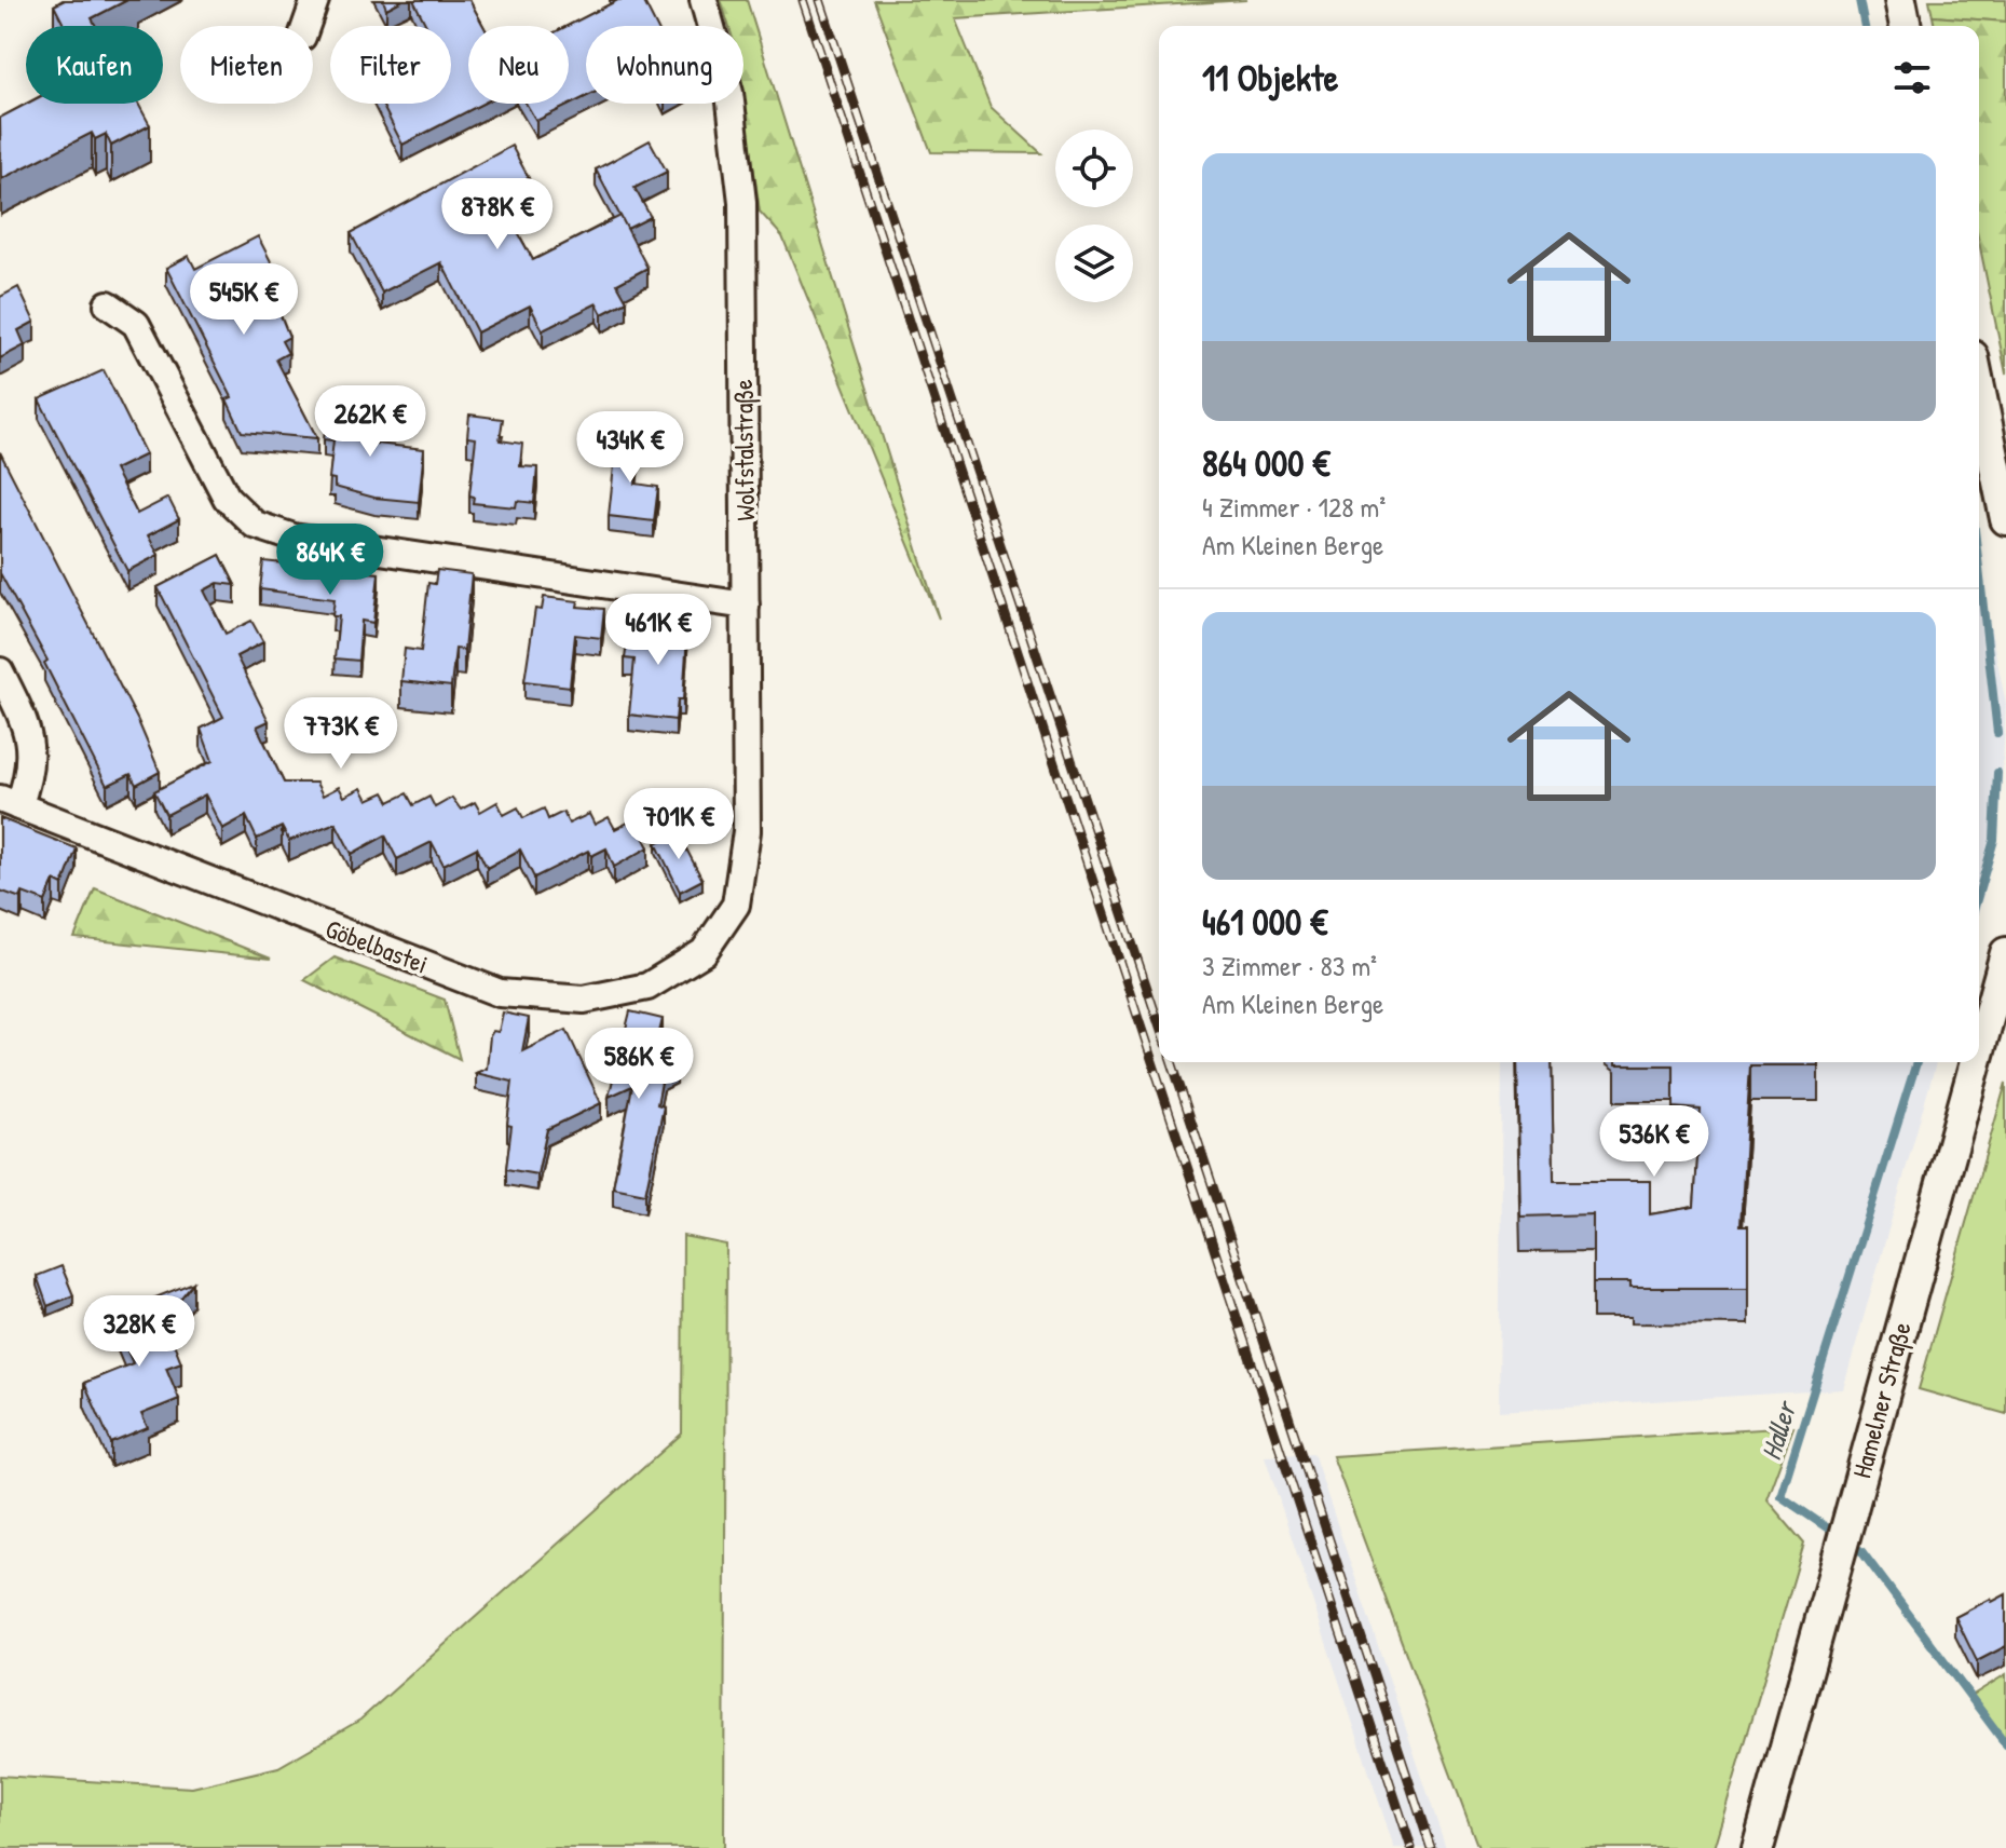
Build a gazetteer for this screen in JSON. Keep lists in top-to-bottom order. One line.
{"streets":{"street":["Wolfstalstraße","Göbelbastei","Hamelner Straße"]},"crossings":[["Wolfstalstraße","Göbelbastei"]],"water":["Haller"],"page":{"chip":["Kaufen","Mieten","Filter","Neu","Wohnung"],"heading":"11 Objekte","list":[{"name":"864 000 €","note":"4 Zimmer · 128 m² · Am Kleinen Berge"},{"name":"461 000 €","note":"3 Zimmer · 83 m² · Am Kleinen Berge"}],"price":["878K €","545K €","262K €","434K €","864K €","461K €","773K €","701K €","586K €","536K €","328K €"]}}
